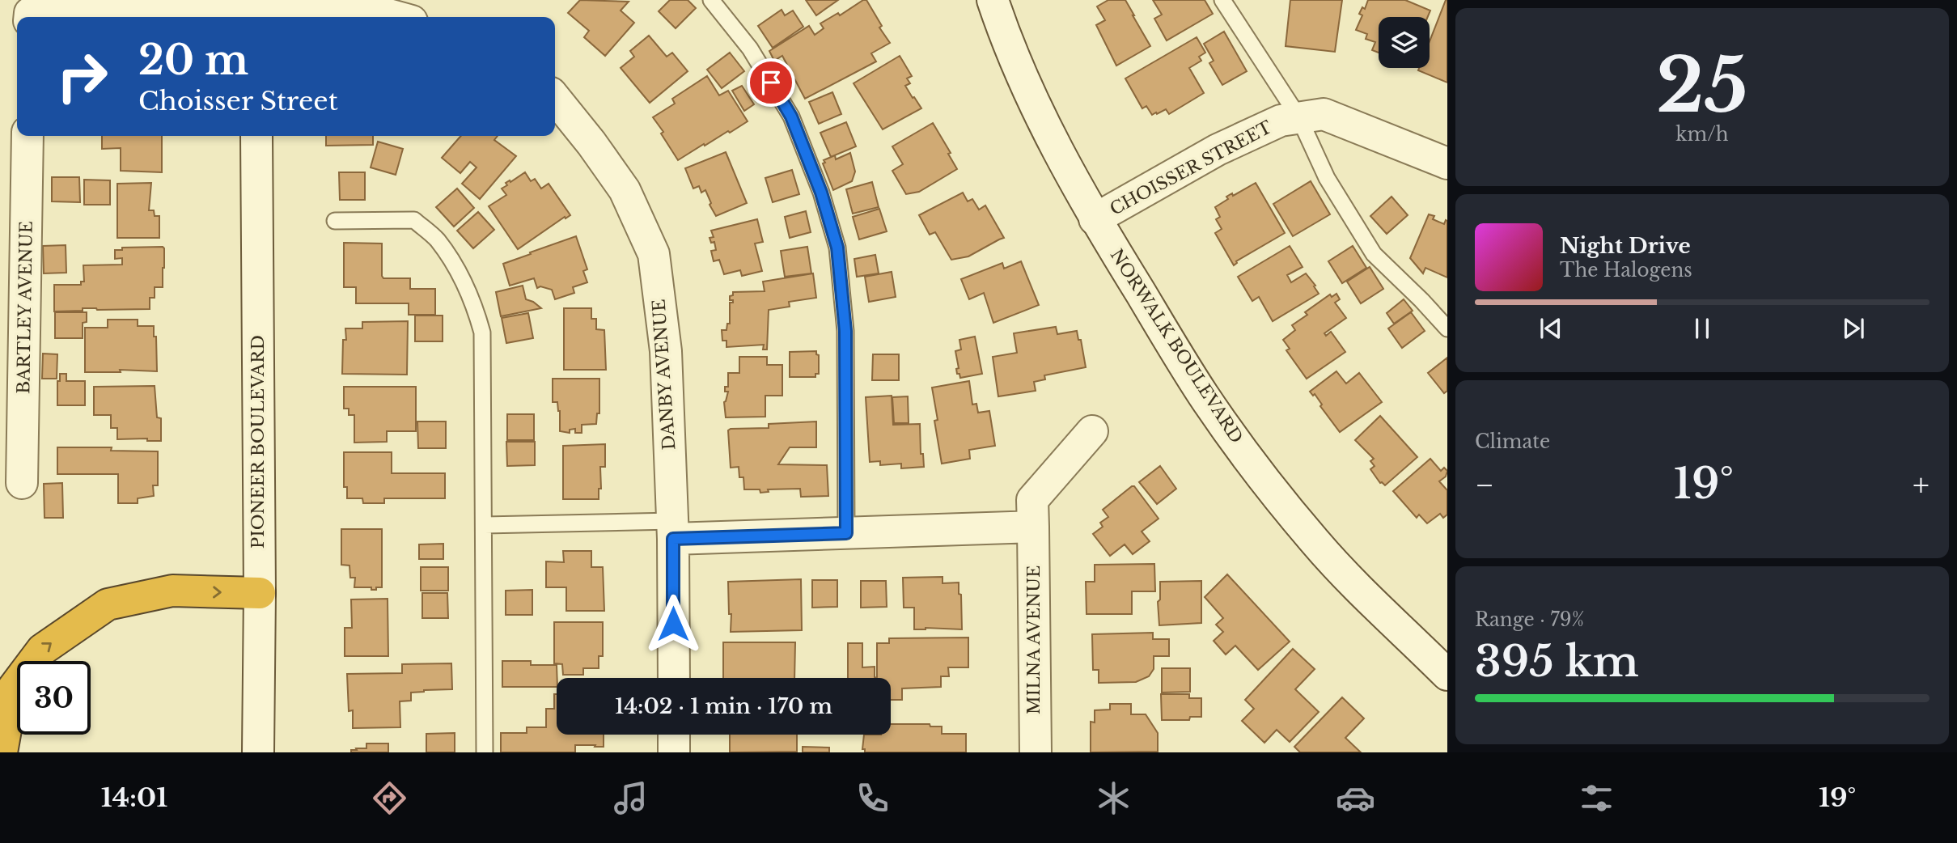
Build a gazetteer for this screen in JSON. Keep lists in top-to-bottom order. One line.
{"streets":{"street":["CHOISSER STREET","BARTLEY AVENUE","NORWALK BOULEVARD","DANBY AVENUE","PIONEER BOULEVARD","MILNA AVENUE"]},"crossings":[["CHOISSER STREET","NORWALK BOULEVARD"]],"page":{"tile":[["25","km/h"],"Climate",["Range · 79%","395 km"]],"turn":["20 m","Choisser Street"],"song":["Night Drive","The Halogens"],"heat":["−","19°","+"],"limit":"30","trip":"14:02 · 1 min · 170 m","tabs":["14:01","19°"]}}
